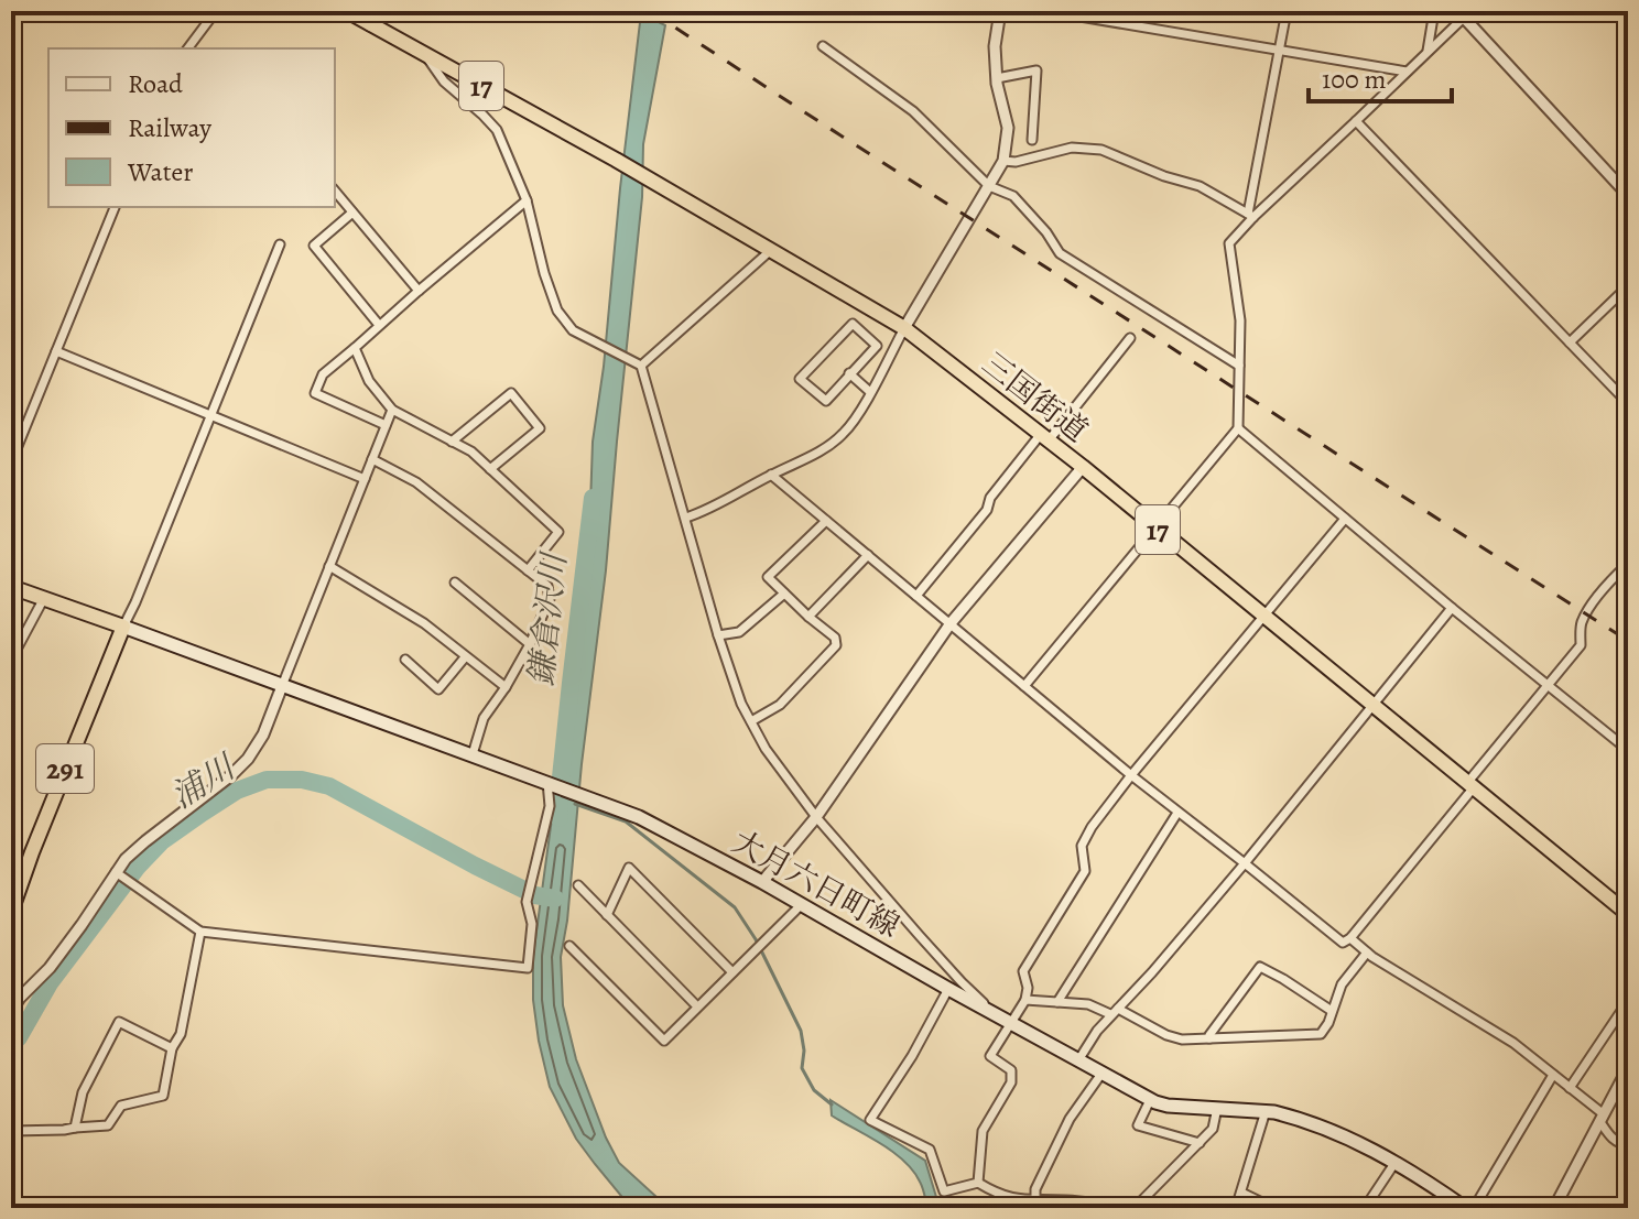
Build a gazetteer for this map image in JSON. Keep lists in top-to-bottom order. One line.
{"streets":{"highway":["17","三国街道","291"],"main road":["大月六日町線"]},"crossings":[["291","大月六日町線"]],"water":["鎌倉沢川","浦川"],"legend":["Road","Railway","Water"],"scale_bar":"100 m"}
